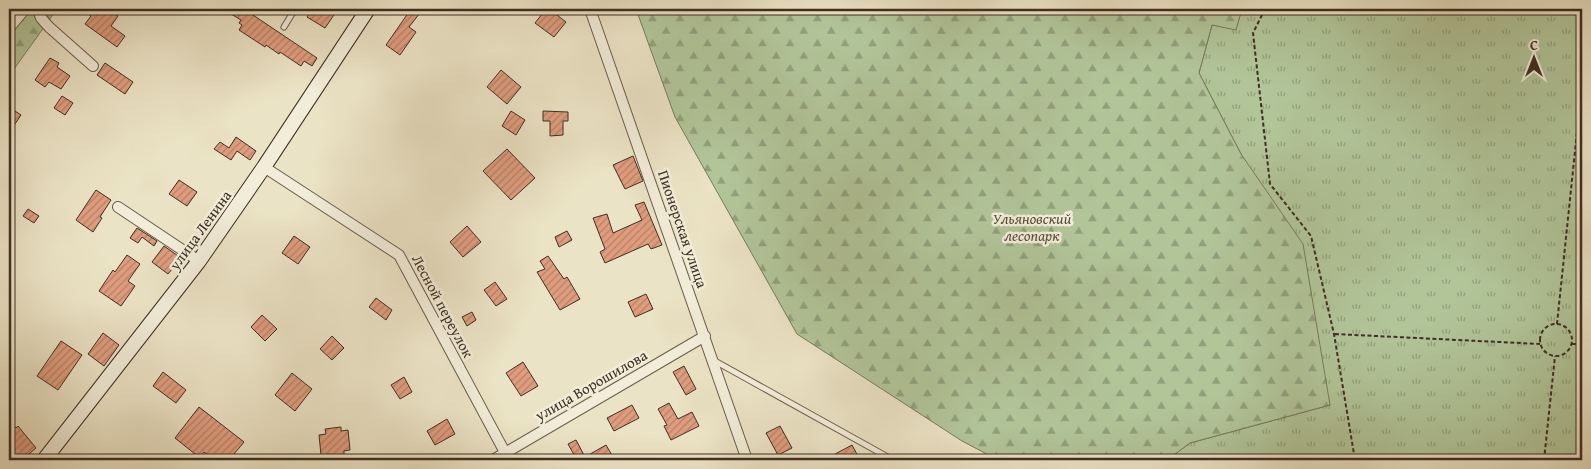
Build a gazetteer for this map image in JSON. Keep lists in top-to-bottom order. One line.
{"streets":{"street":["Пионерская улица","улица Ленина","Лесной переулок","улица Ворошилова"]},"crossings":[["Пионерская улица","улица Ворошилова"],["улица Ленина","Лесной переулок"],["Лесной переулок","улица Ворошилова"]],"parks":["Ульяновский лесопарк"],"north":"top"}
